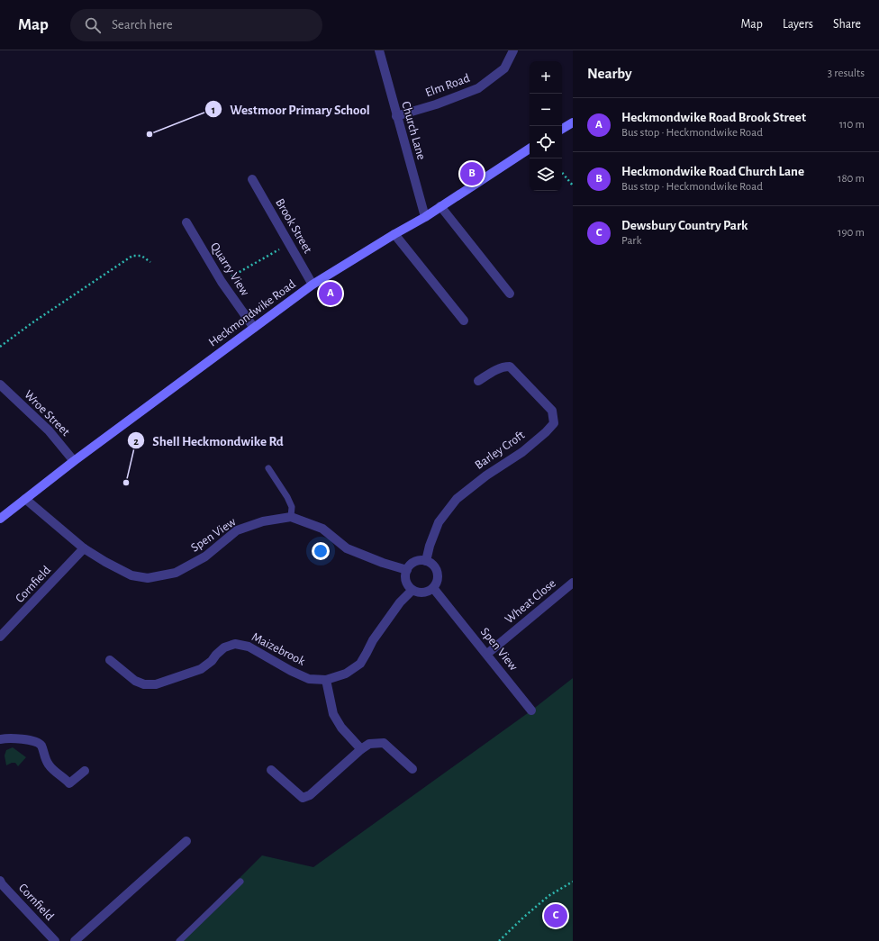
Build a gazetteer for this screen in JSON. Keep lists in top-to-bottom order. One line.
{"streets":{"main road":["Heckmondwike Road"],"street":["Elm Road","Church Lane","Brook Street","Quarry View","Wroe Street","Barley Croft","Spen View","Cornfield","Wheat Close","Maizebrook"]},"crossings":[["Elm Road","Church Lane"],["Church Lane","Heckmondwike Road"],["Brook Street","Heckmondwike Road"],["Quarry View","Heckmondwike Road"],["Heckmondwike Road","Wroe Street"],["Heckmondwike Road","Spen View"],["Barley Croft","Spen View"],["Barley Croft","Maizebrook"],["Spen View","Cornfield"],["Spen View","Wheat Close"],["Spen View","Maizebrook"]],"places":["Westmoor Primary School","Shell Heckmondwike Rd"],"page":{"header":"Map","search":"Search here","nav":["Map","Layers","Share"],"heading":["Nearby","3 results"],"map_buttons":["+","−"],"list":[{"mark":"A","name":"Heckmondwike Road Brook Street","note":"Bus stop · Heckmondwike Road","value":"110 m"},{"mark":"B","name":"Heckmondwike Road Church Lane","note":"Bus stop · Heckmondwike Road","value":"180 m"},{"mark":"C","name":"Dewsbury Country Park","note":"Park","value":"190 m"}],"pins":["B","A","C"]}}
